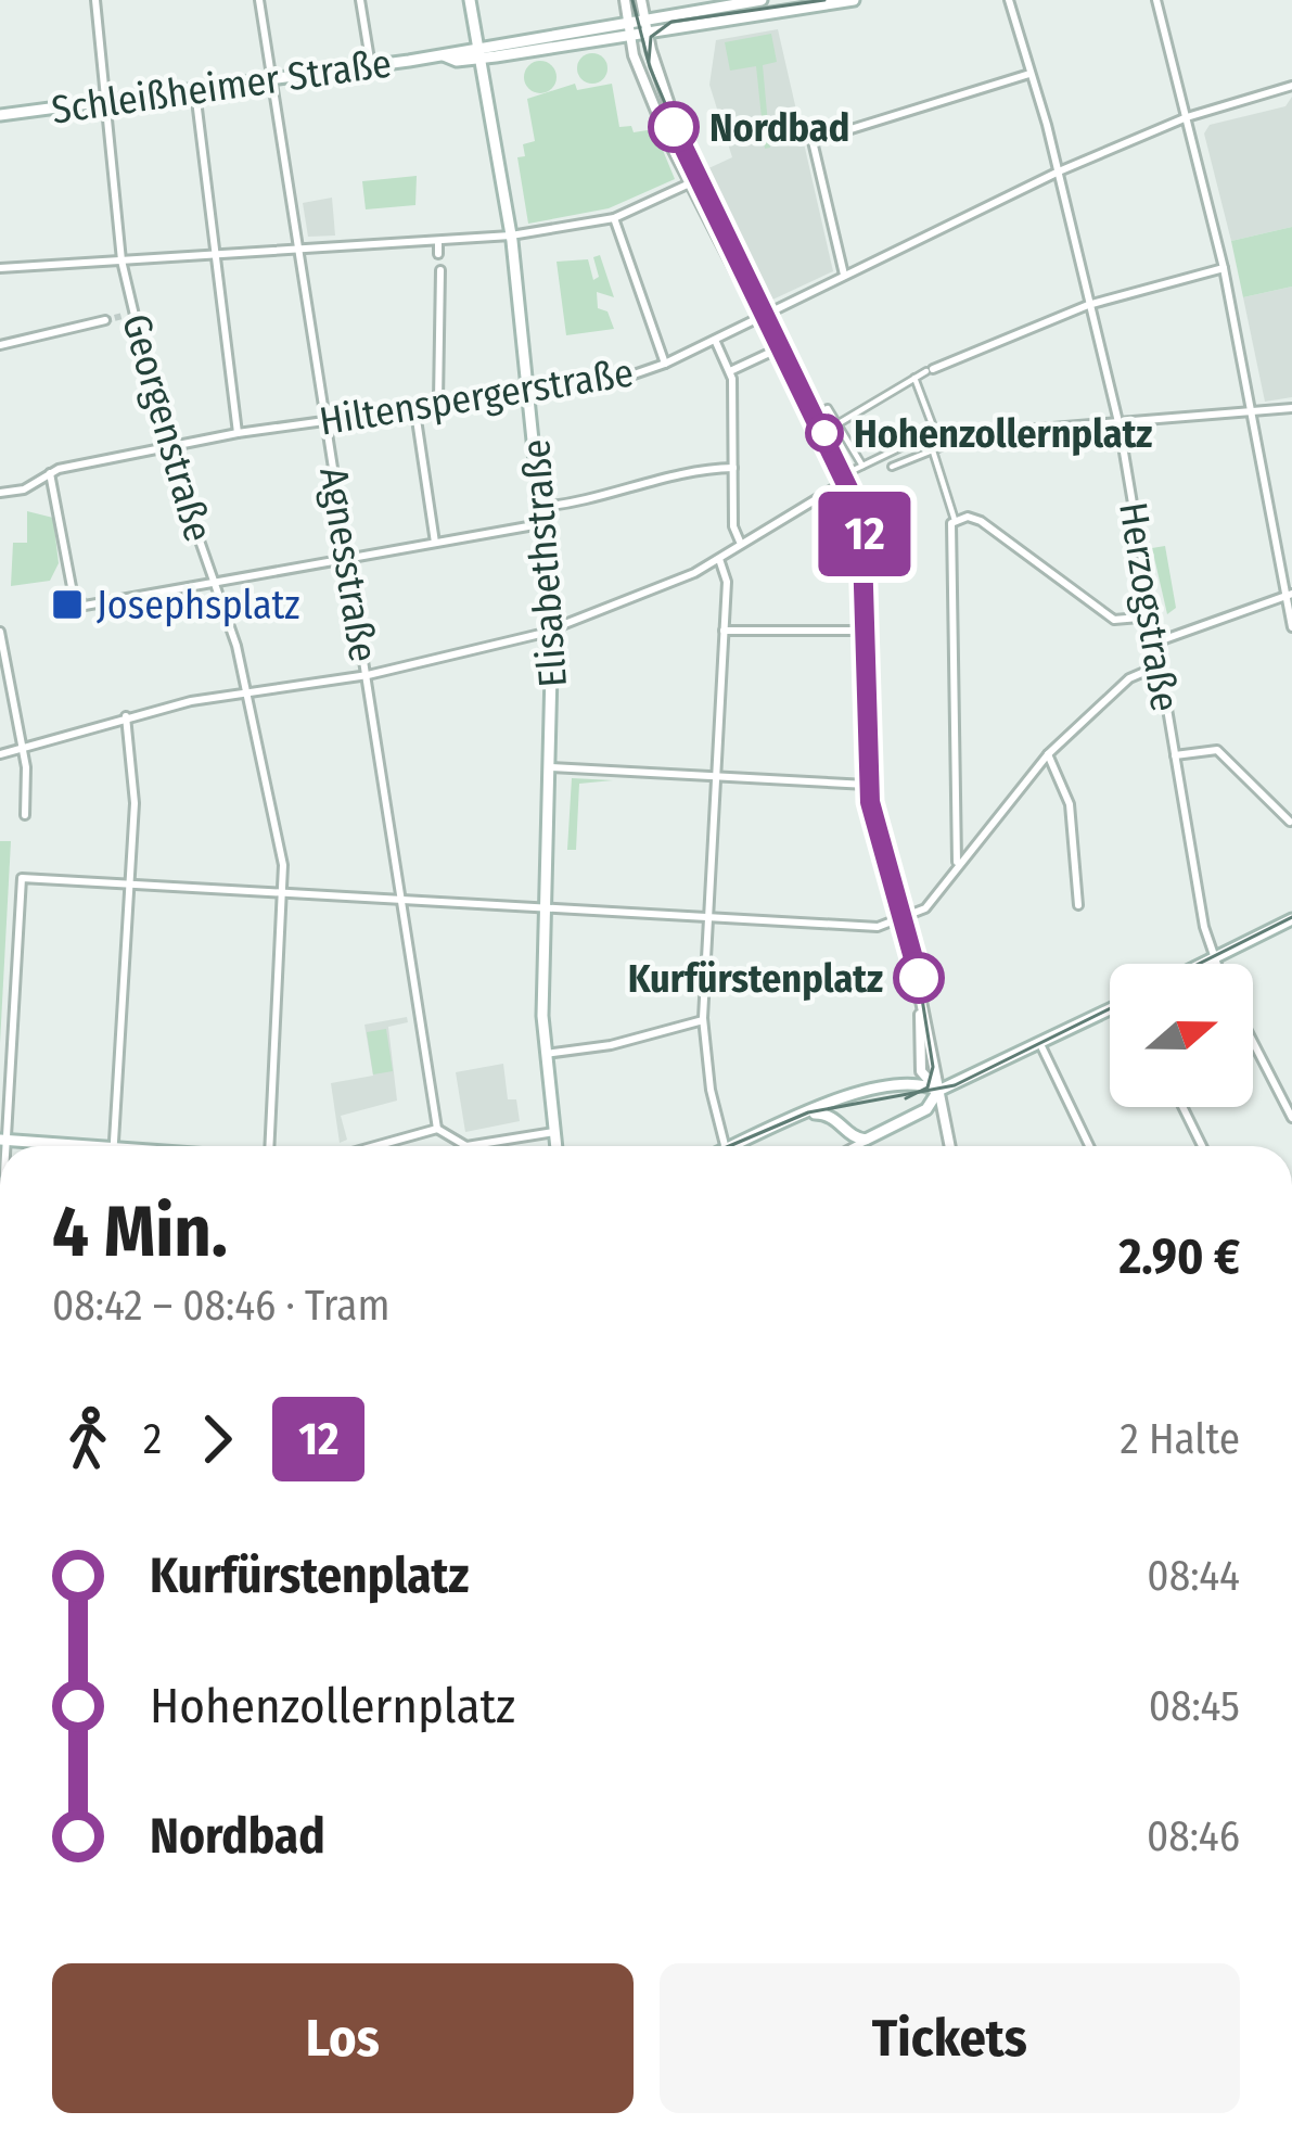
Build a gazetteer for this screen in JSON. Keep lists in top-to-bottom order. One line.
{"streets":{"main road":["Schleißheimer Straße","Elisabethstraße"],"street":["Hiltenspergerstraße","Georgenstraße","Agnesstraße","Herzogstraße"]},"crossings":[["Schleißheimer Straße","Georgenstraße"],["Schleißheimer Straße","Elisabethstraße"],["Schleißheimer Straße","Agnesstraße"],["Hiltenspergerstraße","Georgenstraße"],["Hiltenspergerstraße","Elisabethstraße"],["Hiltenspergerstraße","Agnesstraße"],["Hiltenspergerstraße","Herzogstraße"]],"places":{"other":["Nordbad","Hohenzollernplatz","Kurfürstenplatz"],"transit":["Josephsplatz"]},"lines":["tram line 12"],"north":"right","page":{"on_map":"12","heading":["4 Min.","08:42 – 08:46 · Tram","2.90 €"],"legs":["2","12","2 Halte"],"list":[{"name":"Kurfürstenplatz","value":"08:44"},{"name":"Hohenzollernplatz","value":"08:45"},{"name":"Nordbad","value":"08:46"}],"buttons":["Los","Tickets"]}}
